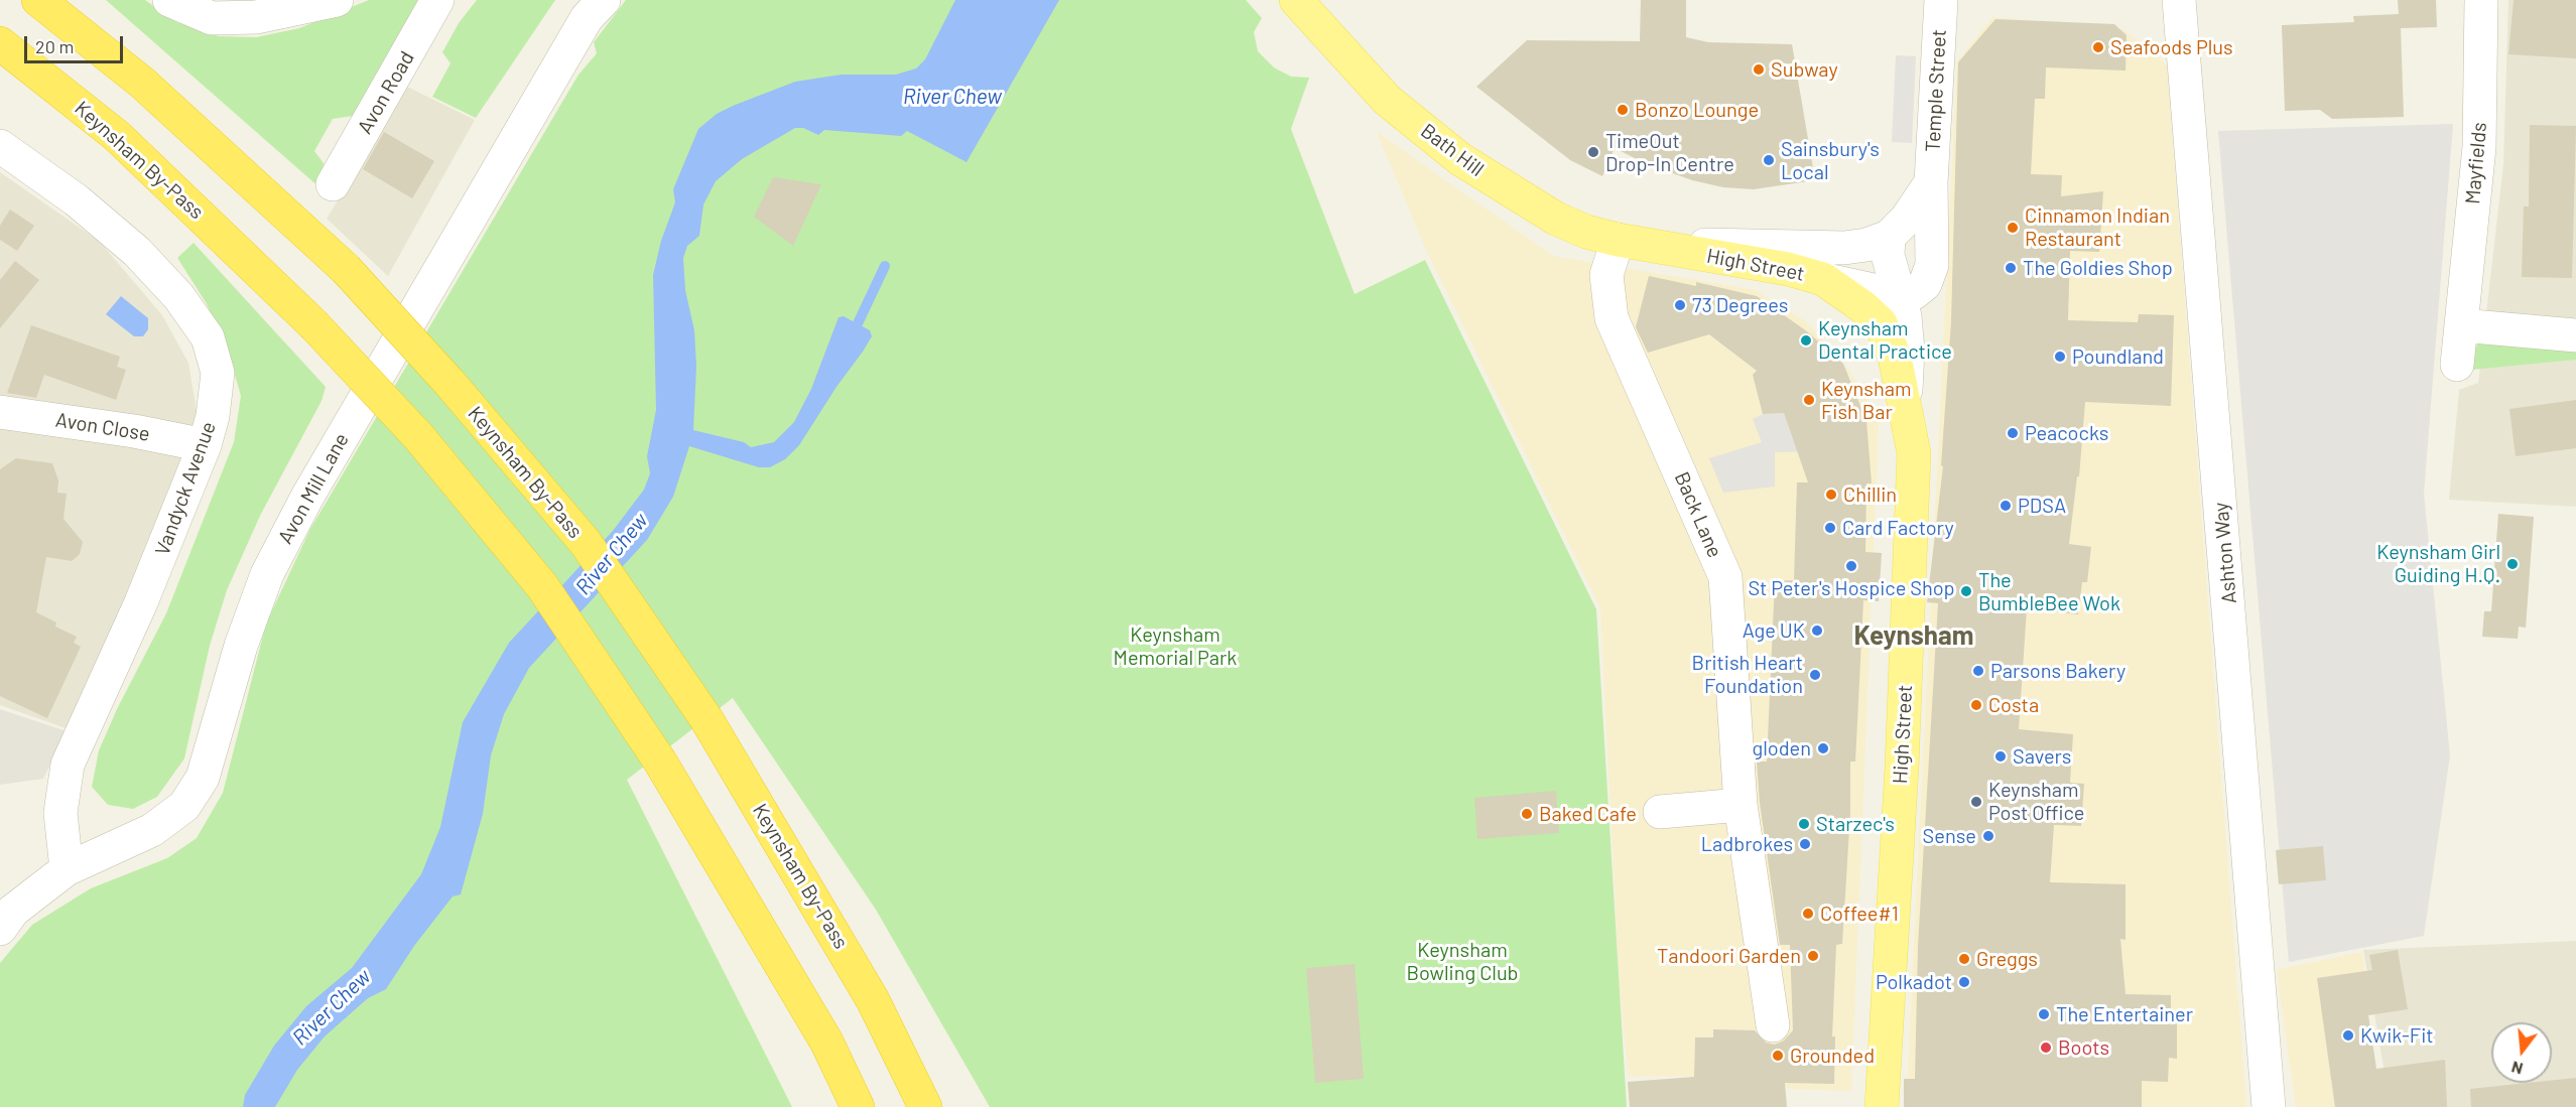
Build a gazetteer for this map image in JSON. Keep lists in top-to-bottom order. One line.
{"streets":{"highway":["Keynsham By-Pass"],"main road":["Bath Hill","High Street"],"street":["Temple Street","Avon Road","Mayfields","Avon Close","Vandyck Avenue","Avon Mill Lane","Back Lane","Ashton Way"]},"crossings":[["Temple Street","High Street"],["Bath Hill","High Street"],["Bath Hill","Back Lane"],["High Street","Back Lane"],["Avon Close","Vandyck Avenue"],["Vandyck Avenue","Avon Mill Lane"]],"districts":["Keynsham"],"water":["River Chew"],"parks":["Keynsham Memorial Park","Keynsham Bowling Club"],"places":["Seafoods Plus","Subway","Bonzo Lounge","TimeOut Drop-In Centre","Sainsbury's Local","Cinnamon Indian Restaurant","The Goldies Shop","73 Degrees","Keynsham Dental Practice","Poundland","Keynsham Fish Bar","Peacocks","Chillin","PDSA","Card Factory","Keynsham Girl Guiding H.Q.","St Peter's Hospice Shop","The BumbleBee Wok","Age UK","Parsons Bakery","British Heart Foundation","Costa","gloden","Savers","Keynsham Post Office","Baked Cafe","Starzec's","Sense","Ladbrokes","Coffee#1","Tandoori Garden","Greggs","Polkadot","The Entertainer","Kwik-Fit","Boots","Grounded"],"scale_bar":"20 m","north":"bottom"}
